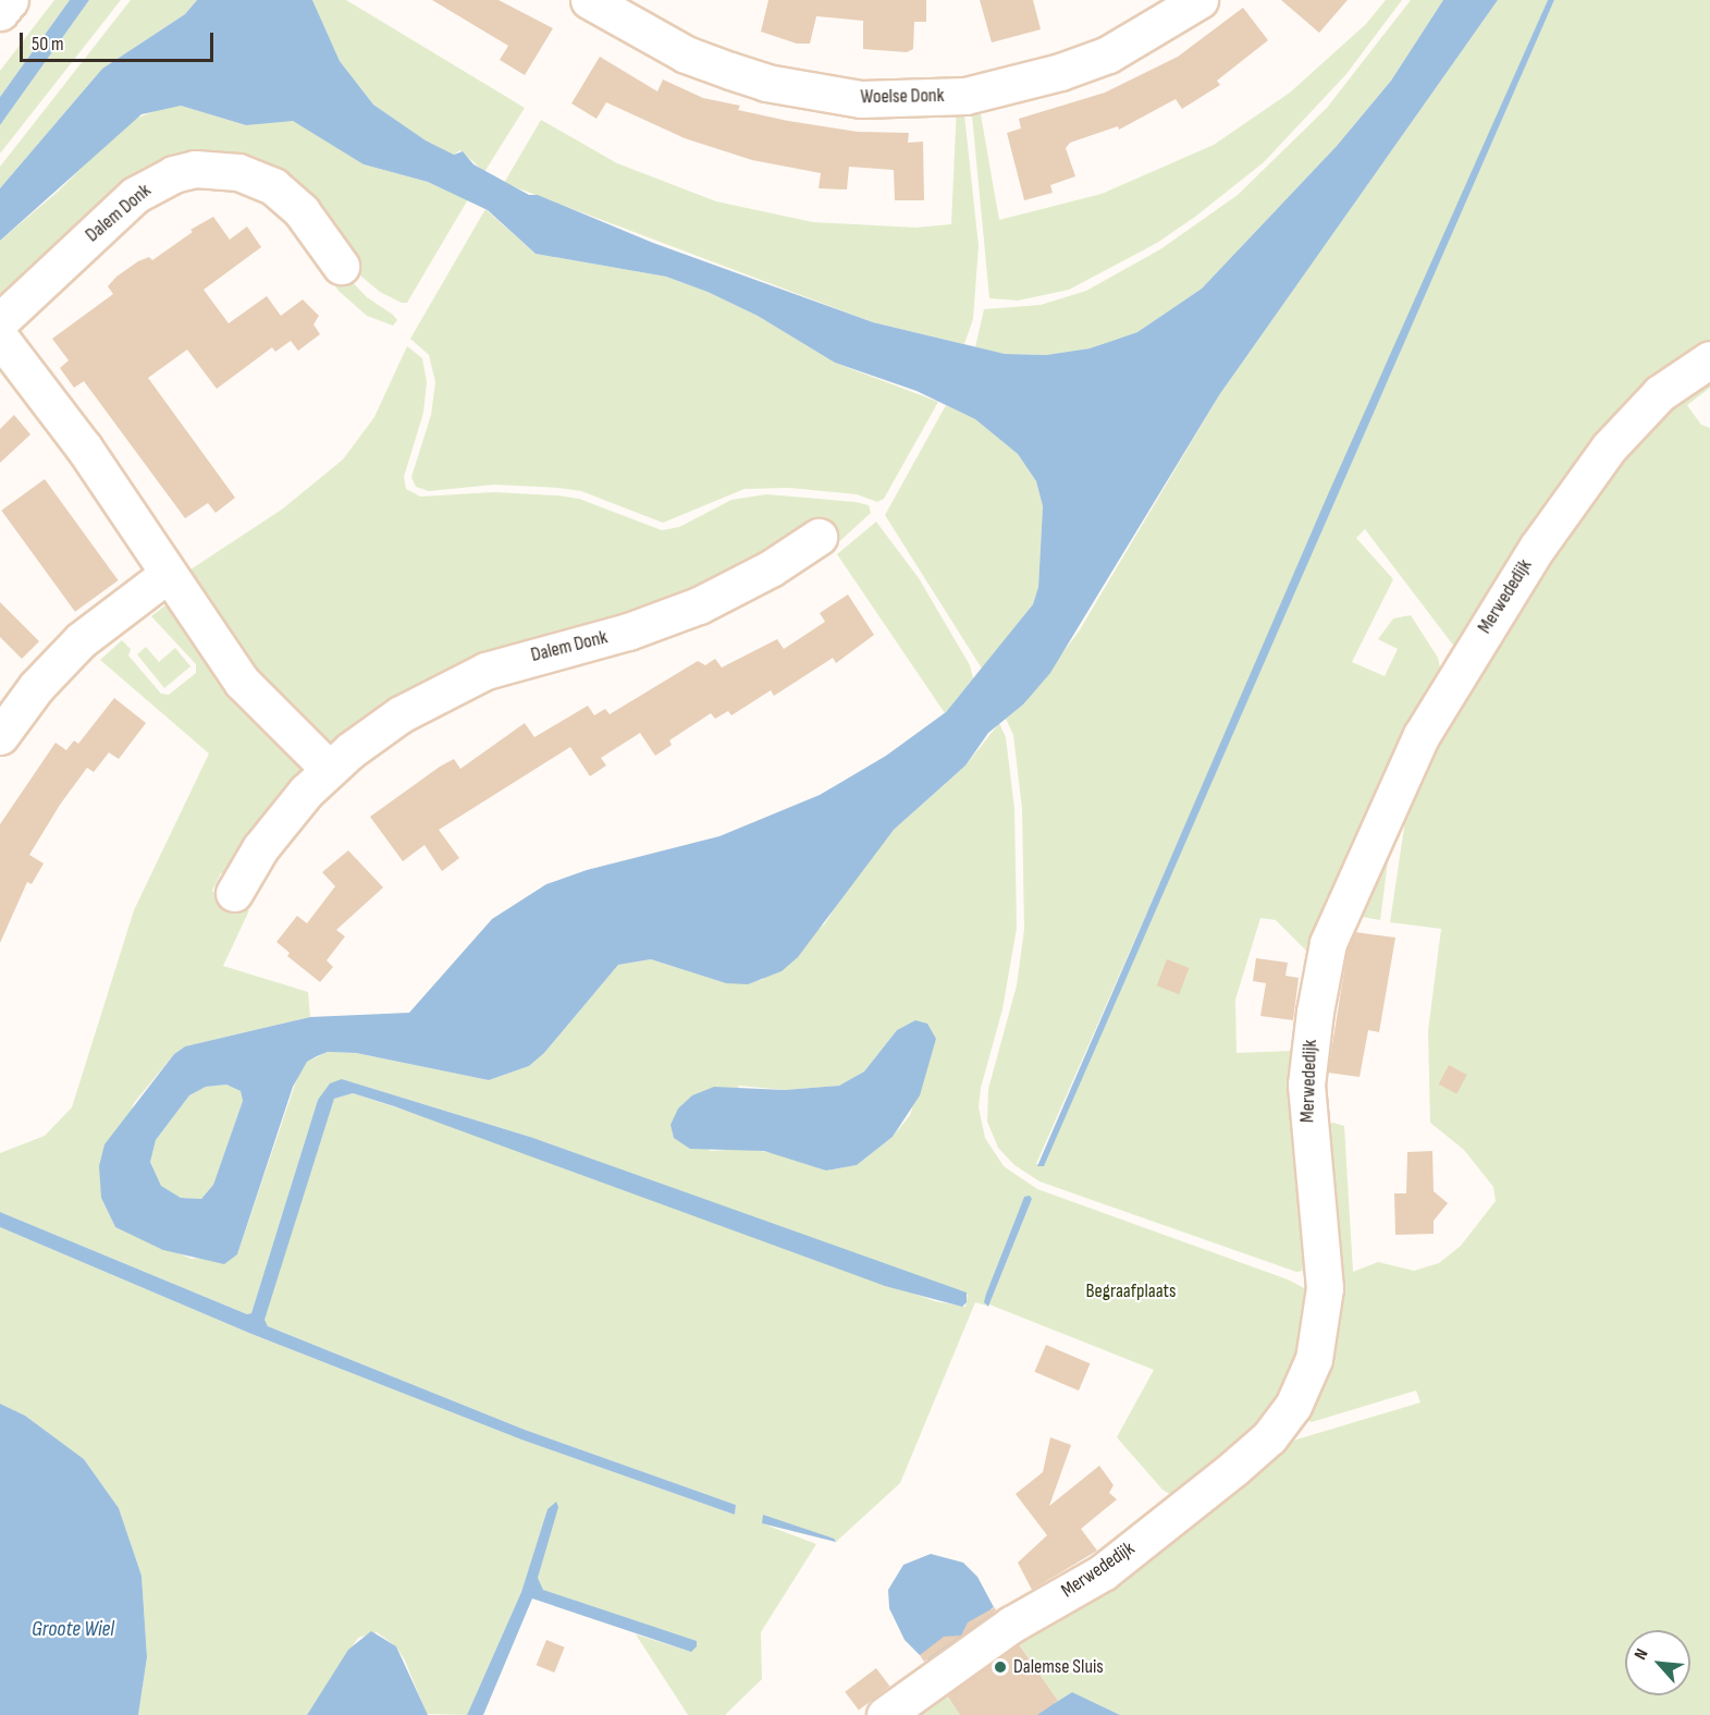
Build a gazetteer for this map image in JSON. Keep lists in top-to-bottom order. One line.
{"streets":{"street":["Woelse Donk","Dalem Donk","Merwededijk"]},"water":["Groote Wiel"],"parks":["Begraafplaats"],"places":["Dalemse Sluis"],"scale_bar":"50 m","north":"top left"}
